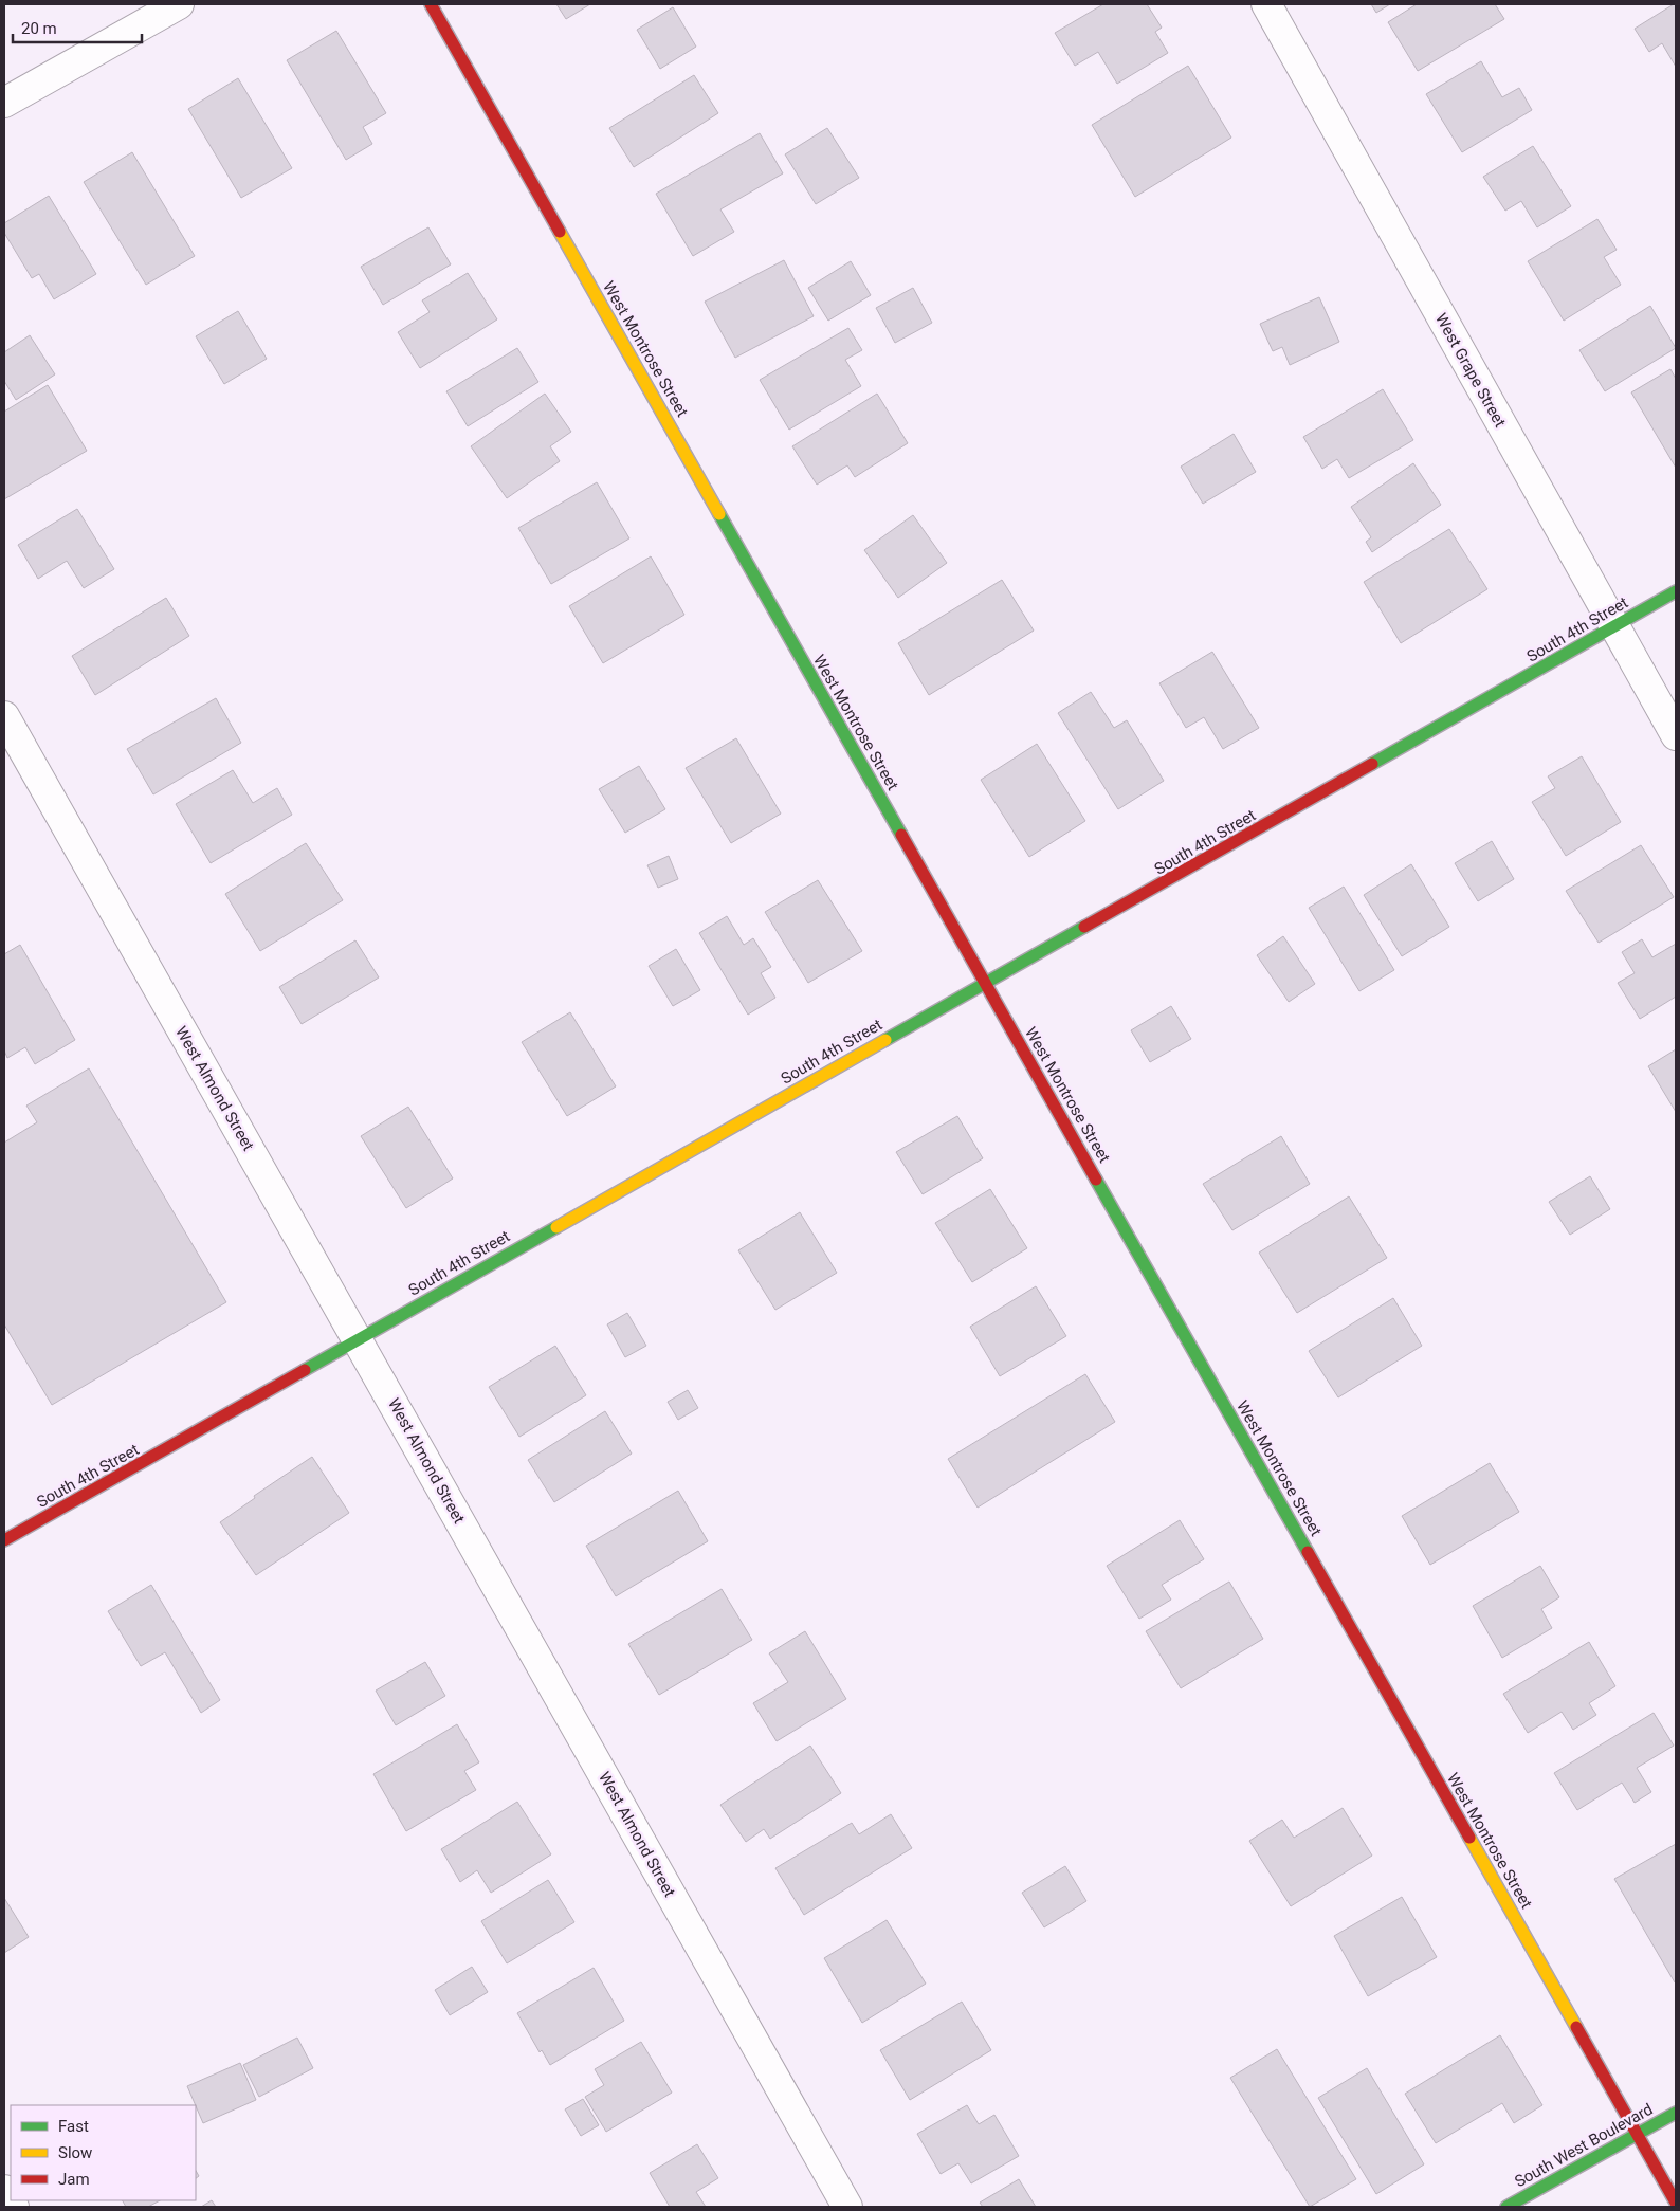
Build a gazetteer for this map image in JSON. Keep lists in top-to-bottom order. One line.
{"streets":{"street":["West Montrose Street","West Grape Street","South 4th Street","West Almond Street","South West Boulevard"]},"crossings":[["West Montrose Street","South 4th Street"],["West Montrose Street","South West Boulevard"],["West Grape Street","South 4th Street"],["South 4th Street","West Almond Street"]],"legend":["Fast","Slow","Jam"],"scale_bar":"20 m"}
